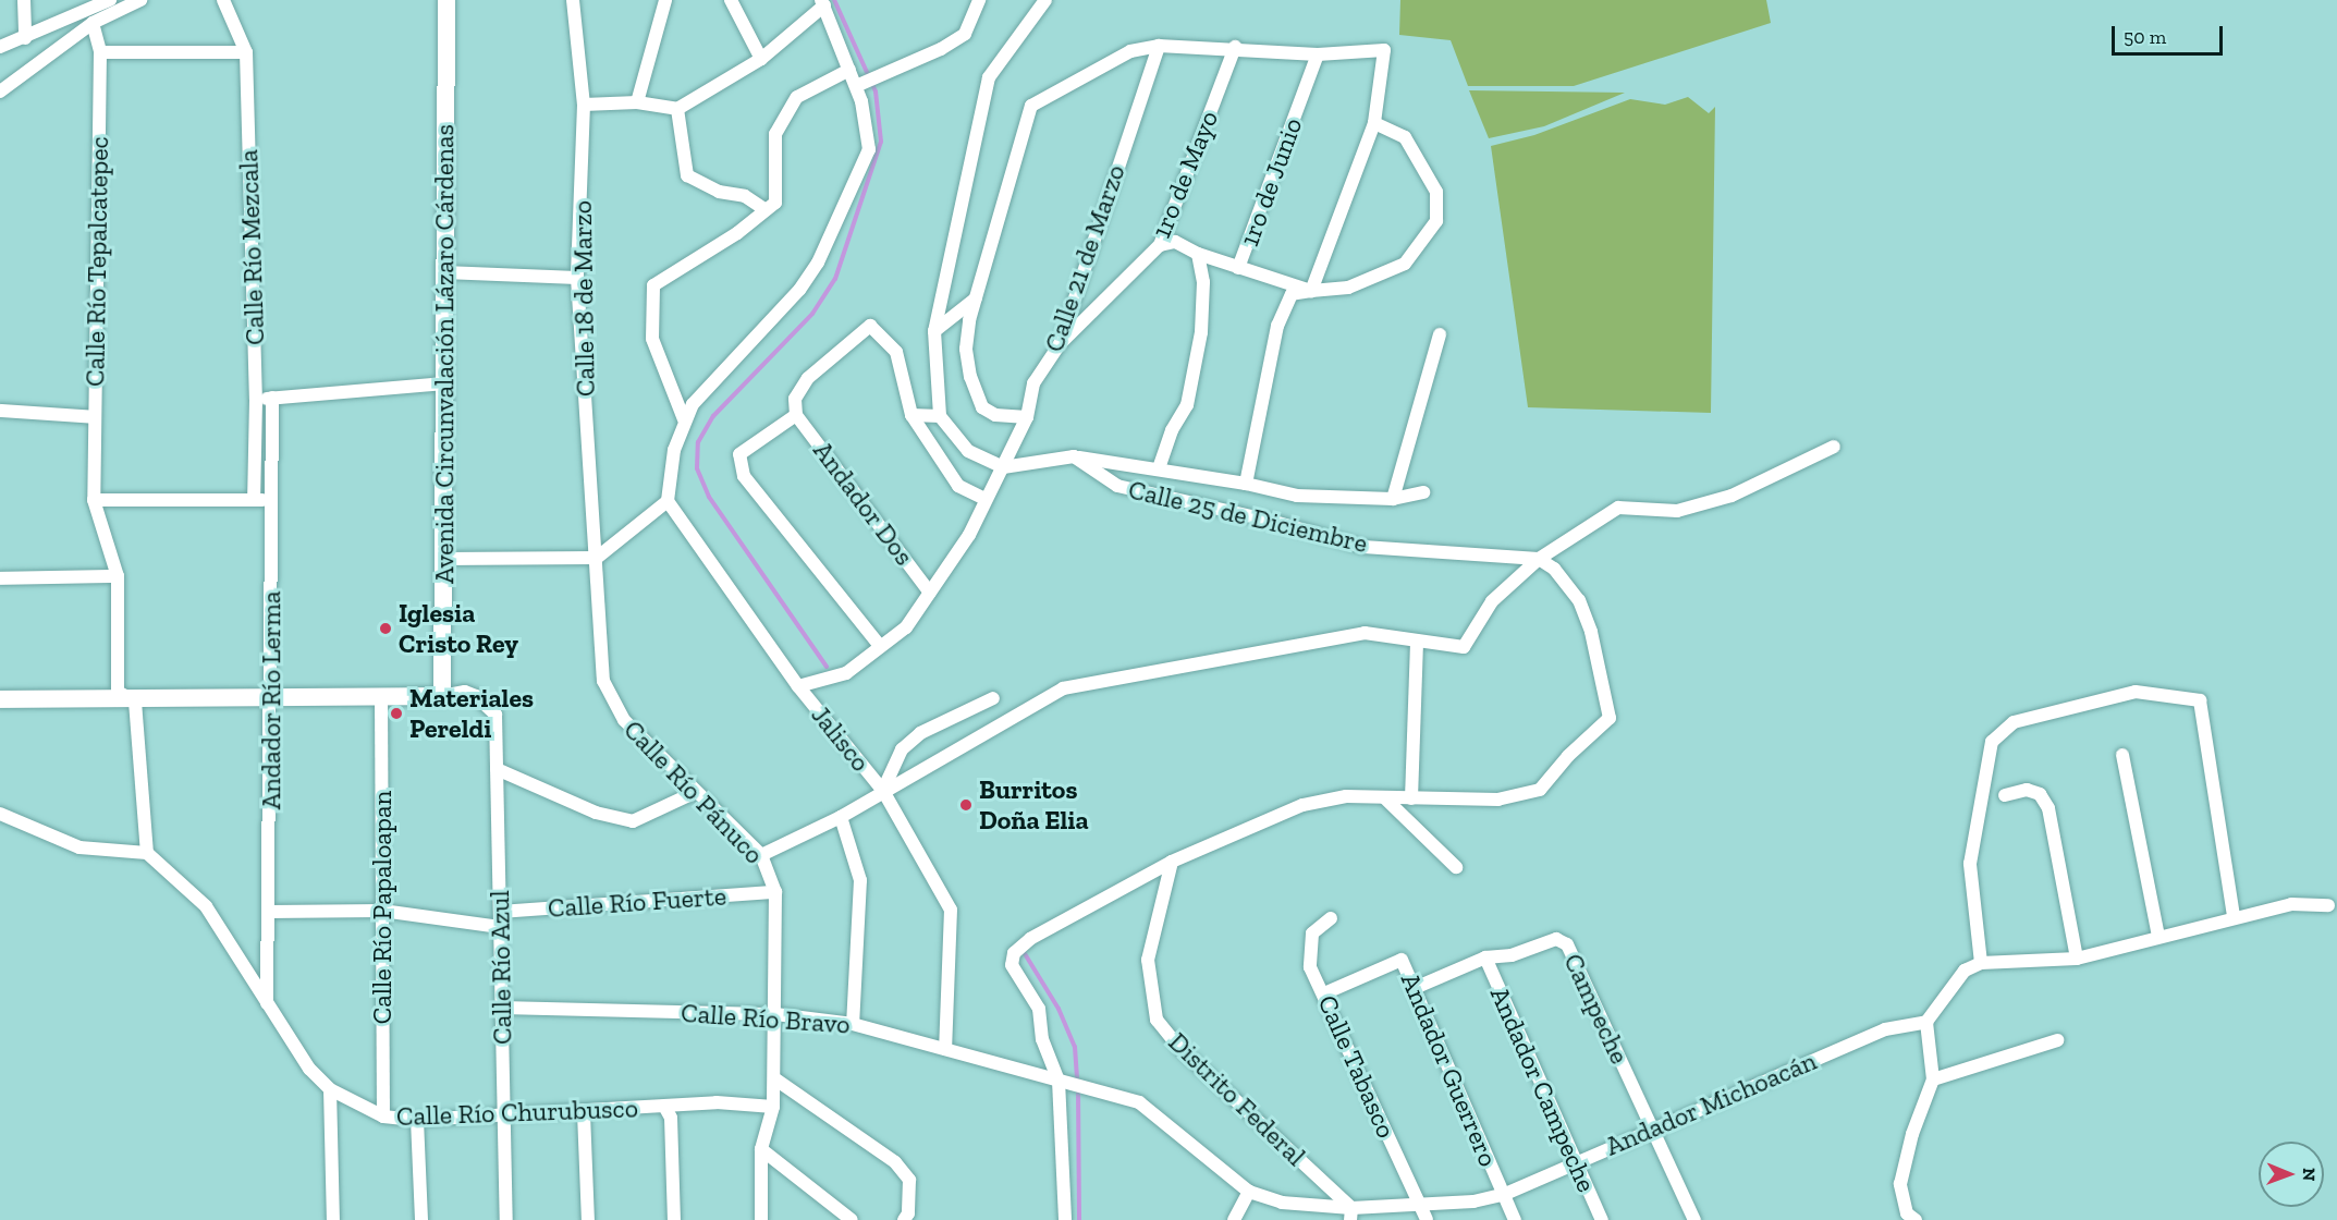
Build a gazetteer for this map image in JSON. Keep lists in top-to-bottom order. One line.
{"streets":{"street":["1ro de Mayo","1ro de Junio","Calle Río Mezcala","Calle 21 de Marzo","Calle Río Tepalcatepec","Calle 18 de Marzo","Avenida Circunvalación Lázaro Cárdenas","Andador Dos","Calle 25 de Diciembre","Andador Río Lerma","Jalisco","Calle Río Pánuco","Calle Río Fuerte","Calle Río Papaloapan","Calle Río Azul","Campeche","Calle Río Bravo","Calle Tabasco","Andador Guerrero","Andador Campeche","Distrito Federal","Andador Michoacán","Calle Río Churubusco"]},"crossings":[["1ro de Mayo","1ro de Junio"],["1ro de Mayo","Calle 21 de Marzo"],["Calle 21 de Marzo","Andador Dos"],["Calle 21 de Marzo","Jalisco"],["Calle 18 de Marzo","Calle Río Pánuco"],["Avenida Circunvalación Lázaro Cárdenas","Calle Río Azul"],["Andador Río Lerma","Calle Río Churubusco"],["Jalisco","Calle Río Bravo"],["Calle Río Pánuco","Calle Río Fuerte"],["Calle Río Pánuco","Calle Río Bravo"],["Calle Río Pánuco","Calle Río Churubusco"],["Calle Río Fuerte","Calle Río Azul"],["Calle Río Papaloapan","Calle Río Churubusco"],["Calle Río Azul","Calle Río Bravo"],["Calle Río Azul","Calle Río Churubusco"],["Campeche","Andador Guerrero"],["Campeche","Andador Campeche"],["Campeche","Andador Michoacán"],["Calle Río Bravo","Andador Michoacán"],["Calle Tabasco","Andador Guerrero"],["Calle Tabasco","Andador Michoacán"],["Andador Guerrero","Andador Michoacán"],["Andador Campeche","Andador Michoacán"],["Distrito Federal","Andador Michoacán"]],"places":["Iglesia Cristo Rey","Materiales Pereldi","Burritos Doña Elia"],"scale_bar":"50 m","north":"right"}
